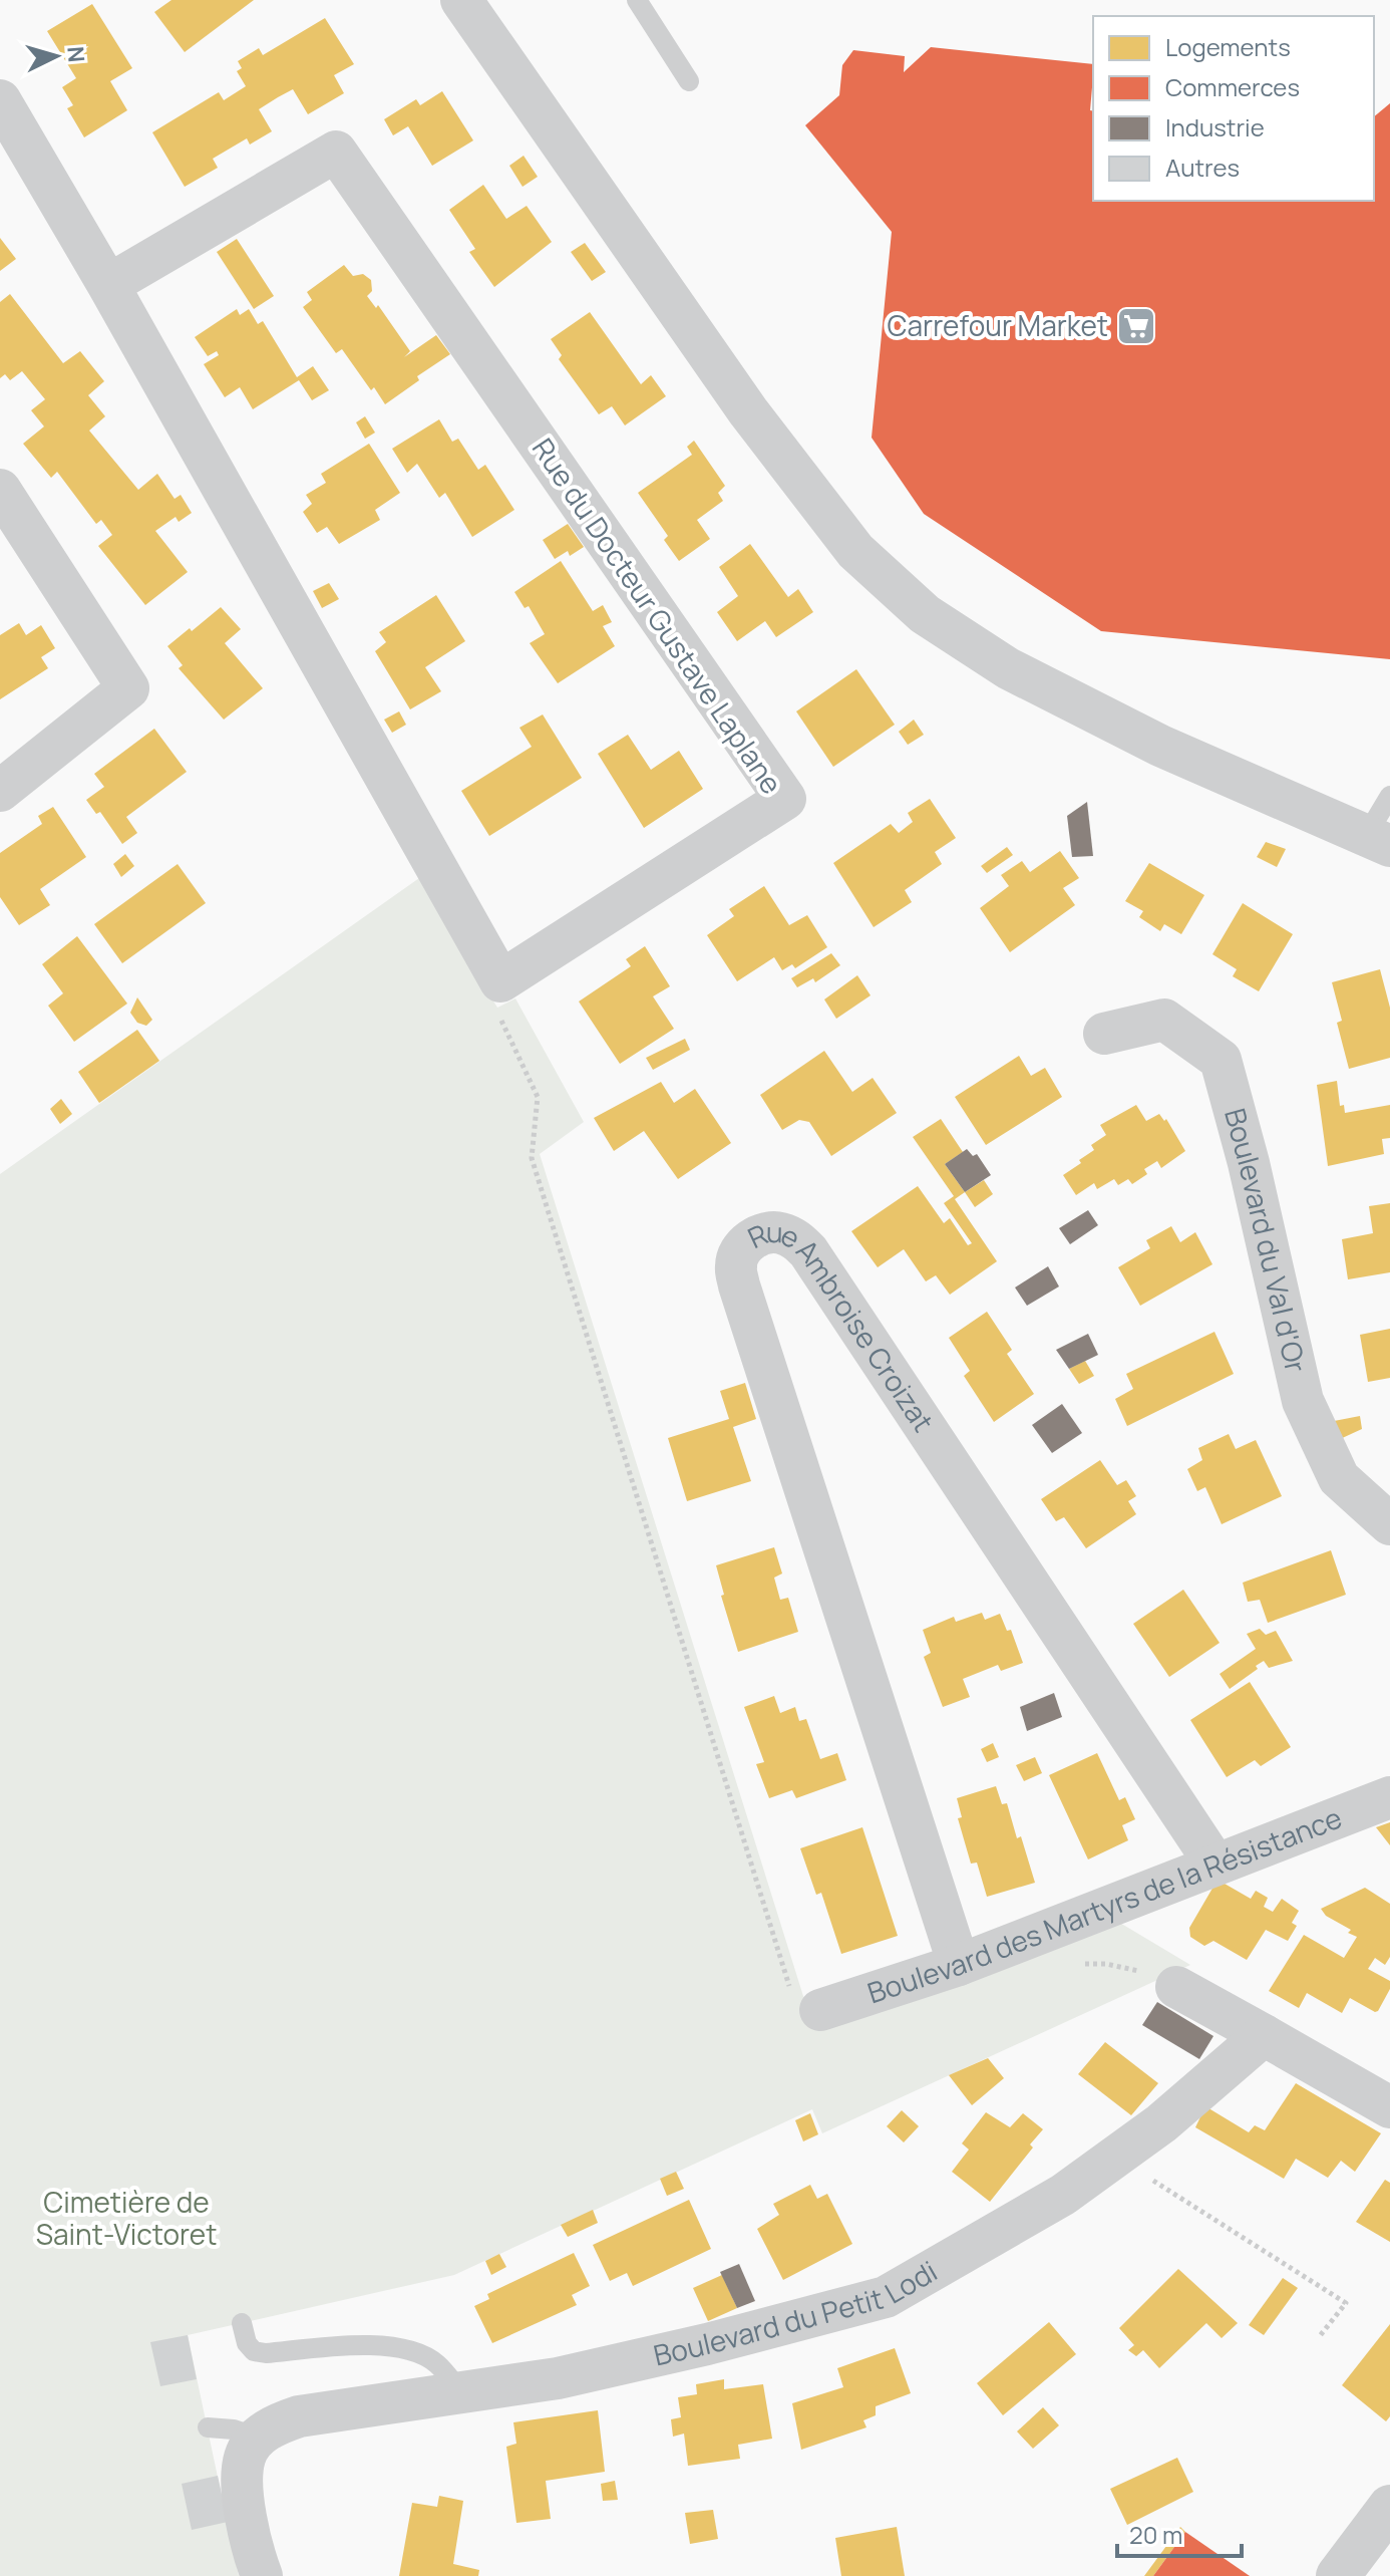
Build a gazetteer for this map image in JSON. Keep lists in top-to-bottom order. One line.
{"streets":{"street":["Rue du Docteur Gustave Laplane","Boulevard du Val d'Or","Rue Ambroise Croizat","Boulevard des Martyrs de la Résistance","Boulevard du Petit Lodi"]},"crossings":[["Rue Ambroise Croizat","Boulevard des Martyrs de la Résistance"]],"parks":["Cimetière de Saint-Victoret"],"places":{"supermarket":["Carrefour Market"]},"legend":["Logements","Commerces","Industrie","Autres"],"scale_bar":"20 m","north":"right"}
